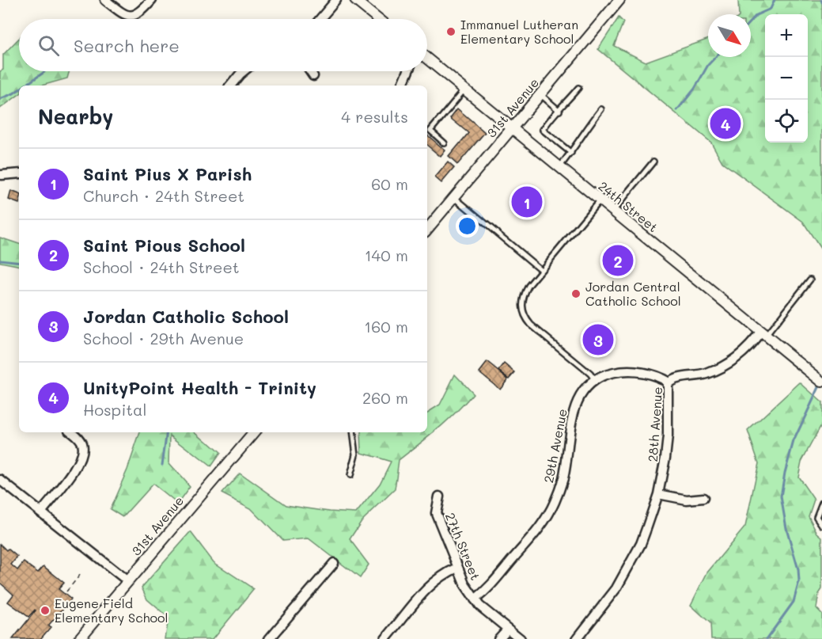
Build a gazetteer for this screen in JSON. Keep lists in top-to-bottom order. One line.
{"streets":{"street":["31st Avenue","24th Street","28th Avenue","29th Avenue","27th Street"]},"crossings":[["31st Avenue","24th Street"],["24th Street","28th Avenue"],["28th Avenue","29th Avenue"],["29th Avenue","27th Street"]],"places":["Immanuel Lutheran Elementary School","Jordan Central Catholic School","Eugene Field Elementary School"],"north":"bottom right","page":{"map_buttons":["+","−"],"search":"Search here","heading":["Nearby","4 results"],"pins":["4","1","2","3"],"list":[{"mark":"1","name":"Saint Pius X Parish","note":"Church · 24th Street","value":"60 m"},{"mark":"2","name":"Saint Pious School","note":"School · 24th Street","value":"140 m"},{"mark":"3","name":"Jordan Catholic School","note":"School · 29th Avenue","value":"160 m"},{"mark":"4","name":"UnityPoint Health - Trinity","note":"Hospital","value":"260 m"}]}}
